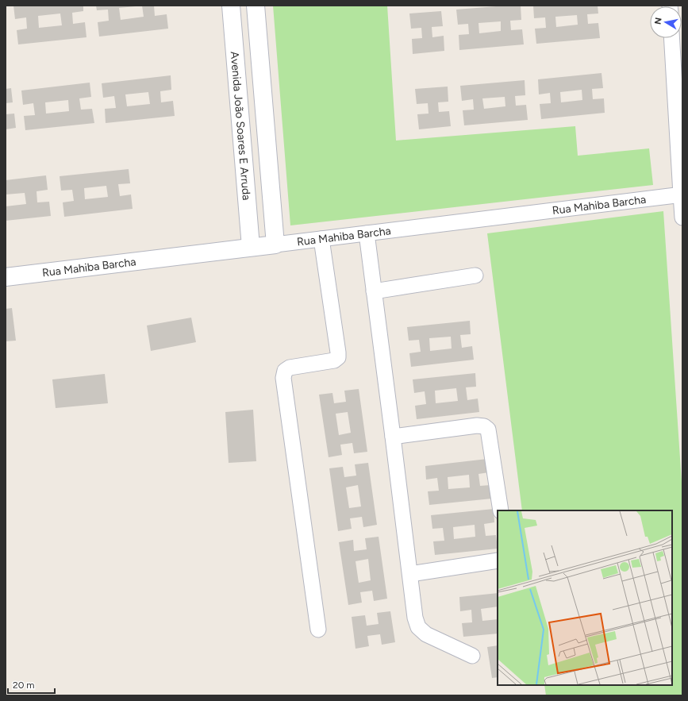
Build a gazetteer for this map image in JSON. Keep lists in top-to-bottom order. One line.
{"streets":{"street":["Avenida João Soares E Arruda","Rua Mahiba Barcha"]},"crossings":[["Avenida João Soares E Arruda","Rua Mahiba Barcha"]],"scale_bar":"20 m","north":"left"}
